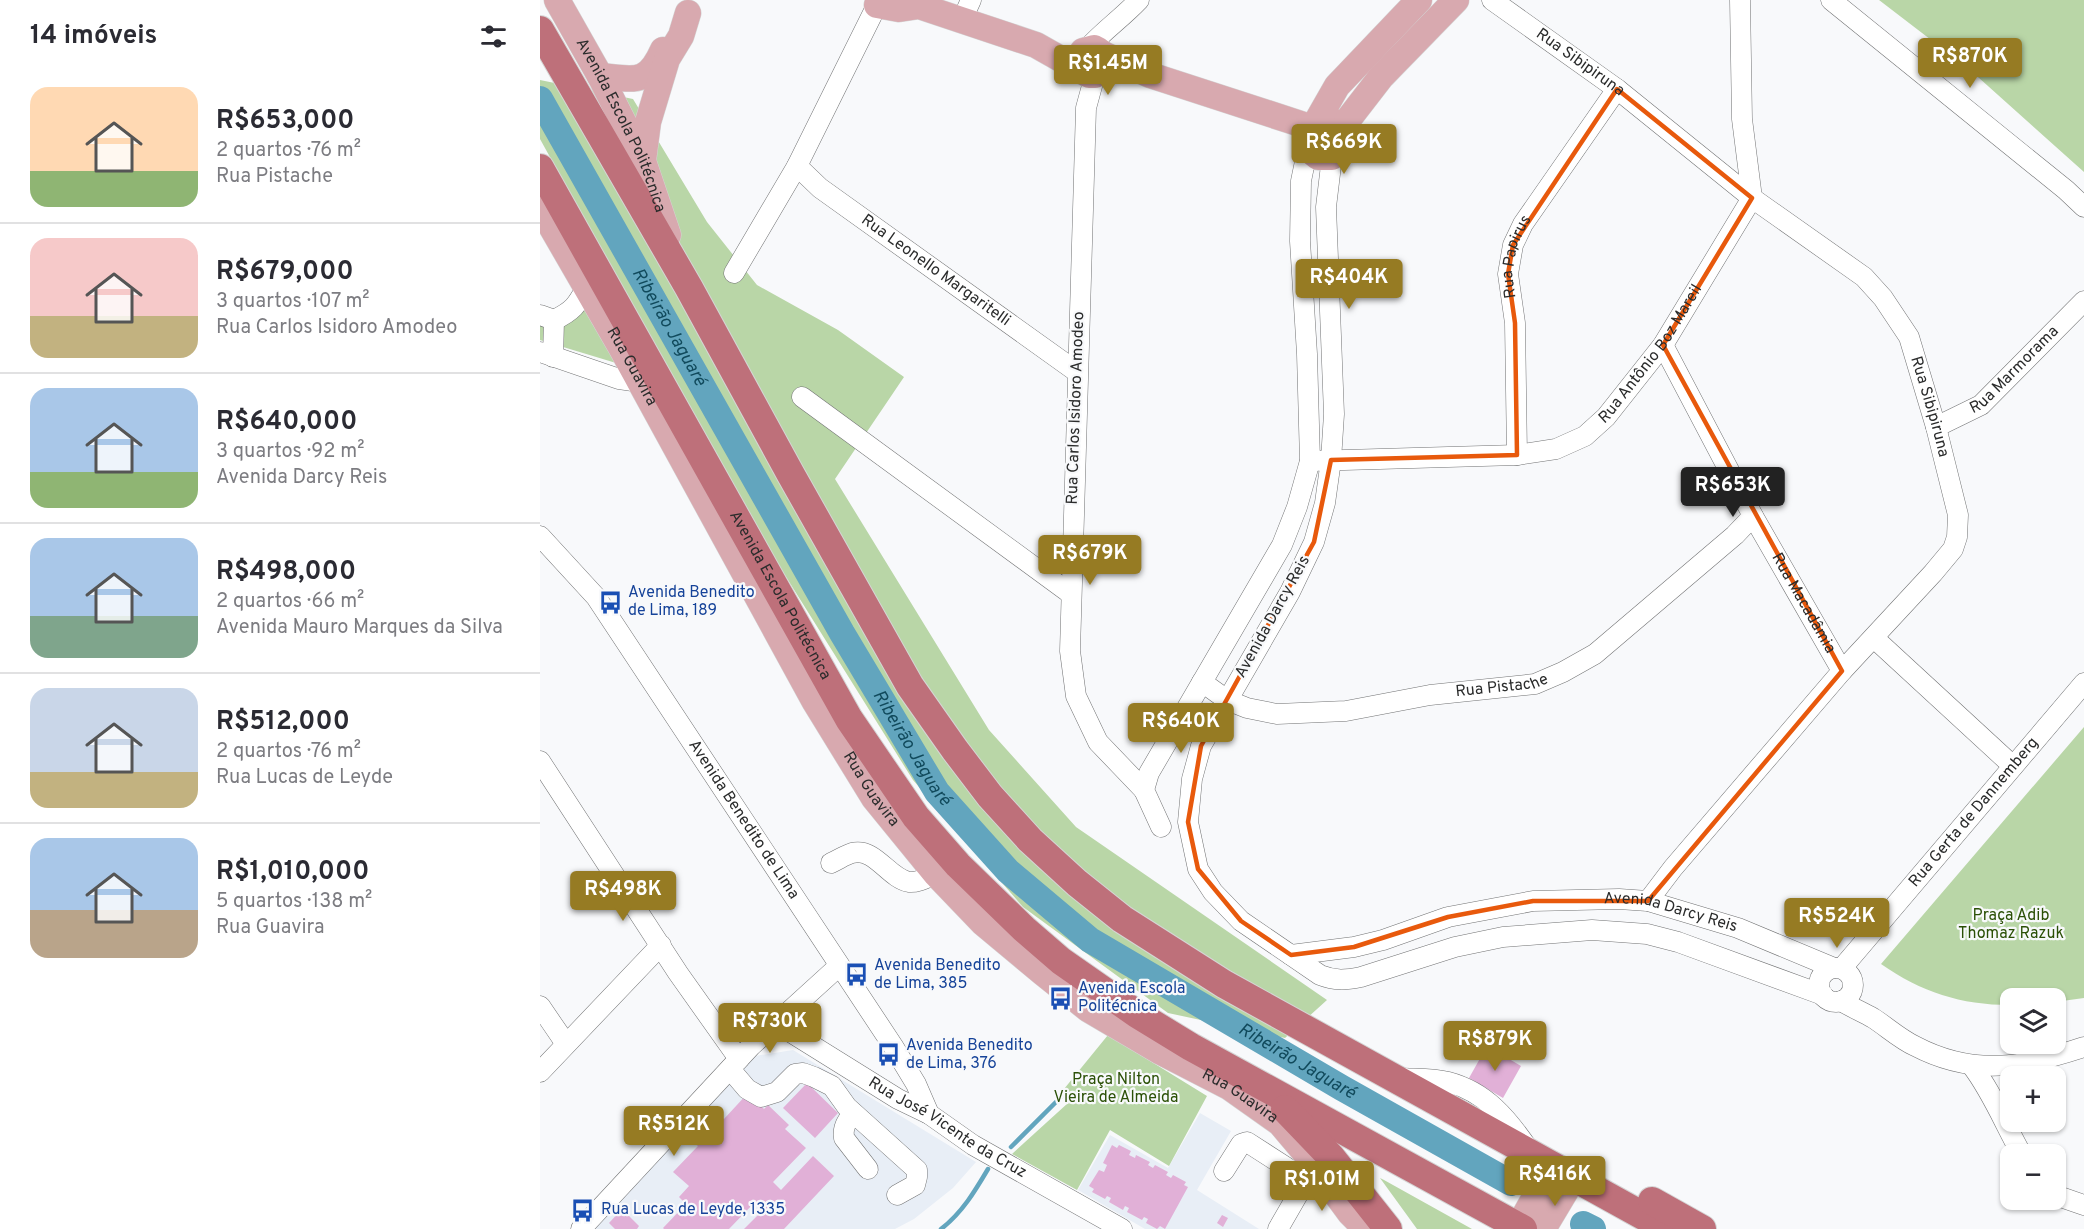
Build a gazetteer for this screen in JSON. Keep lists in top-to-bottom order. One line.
{"streets":{"highway":["Avenida Escola Politécnica"],"main road":["Rua Guavira","Avenida Darcy Reis"],"street":["Rua Sibipiruna","Rua Papirus","Rua Leonello Margaritelli","Rua Antônio Boz Mareil","Rua Marmorama","Rua Carlos Isidoro Amodeo","Rua Macadâmia","Rua Pistache","Rua Gerta de Dannemberg","Avenida Benedito de Lima","Rua José Vicente da Cruz"]},"crossings":[["Rua Sibipiruna","Rua Papirus"],["Rua Sibipiruna","Rua Antônio Boz Mareil"],["Rua Sibipiruna","Rua Marmorama"],["Rua Sibipiruna","Rua Macadâmia"],["Rua Sibipiruna","Avenida Darcy Reis"],["Avenida Escola Politécnica","Rua Guavira"],["Rua Papirus","Rua Antônio Boz Mareil"],["Rua Leonello Margaritelli","Rua Carlos Isidoro Amodeo"],["Rua Antônio Boz Mareil","Rua Macadâmia"],["Rua Antônio Boz Mareil","Avenida Darcy Reis"],["Rua Carlos Isidoro Amodeo","Avenida Darcy Reis"],["Rua Macadâmia","Rua Pistache"],["Avenida Darcy Reis","Rua Pistache"],["Avenida Darcy Reis","Rua Gerta de Dannemberg"],["Avenida Benedito de Lima","Rua José Vicente da Cruz"]],"water":["Ribeirão Jaguaré"],"parks":["Praça Adib Thomaz Razuk","Praça Nilton Vieira de Almeida"],"places":{"bus stop":["Avenida Benedito de Lima, 189","Avenida Benedito de Lima, 385","Avenida Escola Politécnica","Avenida Benedito de Lima, 376","Rua Lucas de Leyde, 1335"]},"page":{"heading":"14 imóveis","price":["R$870K","R$1.45M","R$669K","R$404K","R$653K","R$679K","R$640K","R$498K","R$524K","R$730K","R$879K","R$512K","R$416K","R$1.01M"],"list":[{"name":"R$653,000","note":"2 quartos · 76 m² · Rua Pistache"},{"name":"R$679,000","note":"3 quartos · 107 m² · Rua Carlos Isidoro Amodeo"},{"name":"R$640,000","note":"3 quartos · 92 m² · Avenida Darcy Reis"},{"name":"R$498,000","note":"2 quartos · 66 m² · Avenida Mauro Marques da Silva"},{"name":"R$512,000","note":"2 quartos · 76 m² · Rua Lucas de Leyde"},{"name":"R$1,010,000","note":"5 quartos · 138 m² · Rua Guavira"}],"map_buttons":["+","−"]}}
